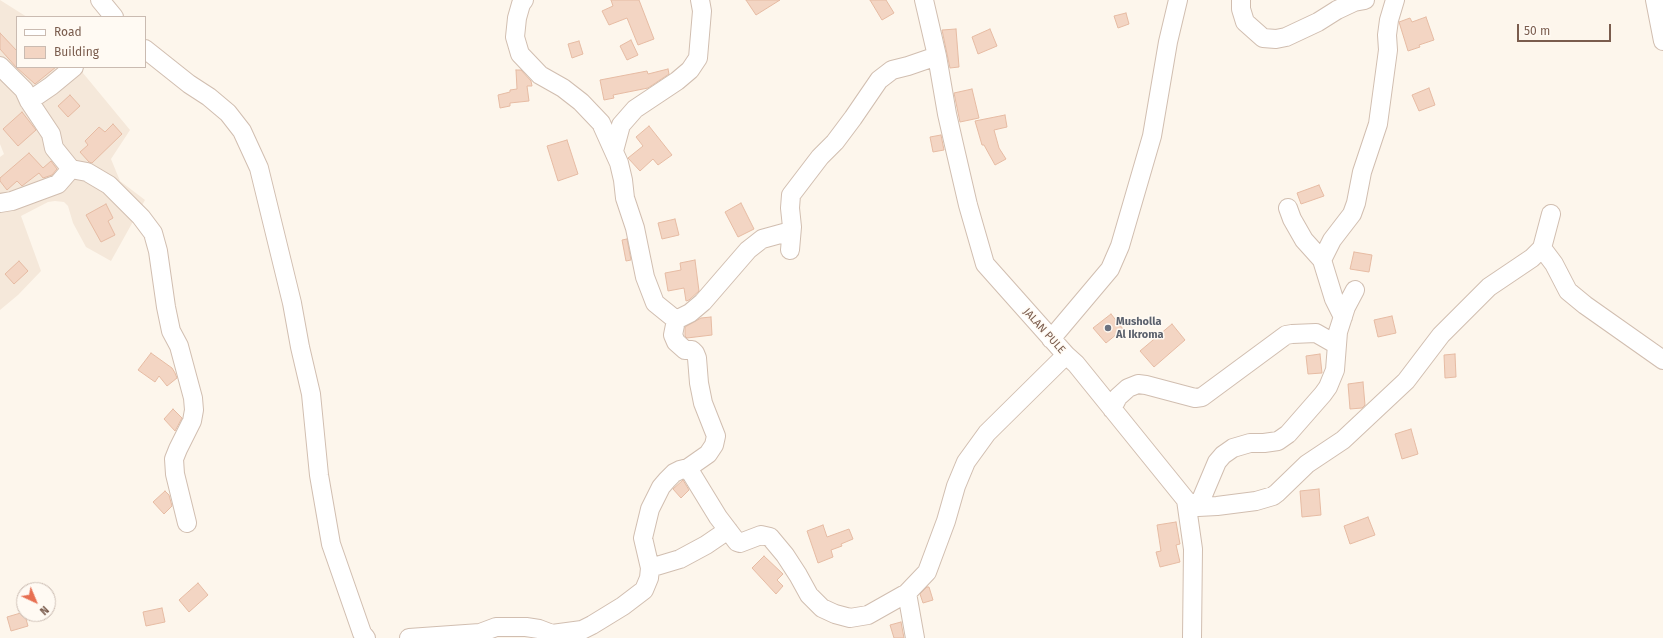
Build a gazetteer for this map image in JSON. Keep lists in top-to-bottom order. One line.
{"streets":{"street":["JALAN PULE"]},"places":["Musholla Al Ikroma"],"legend":["Road","Building"],"scale_bar":"50 m","north":"bottom right"}
